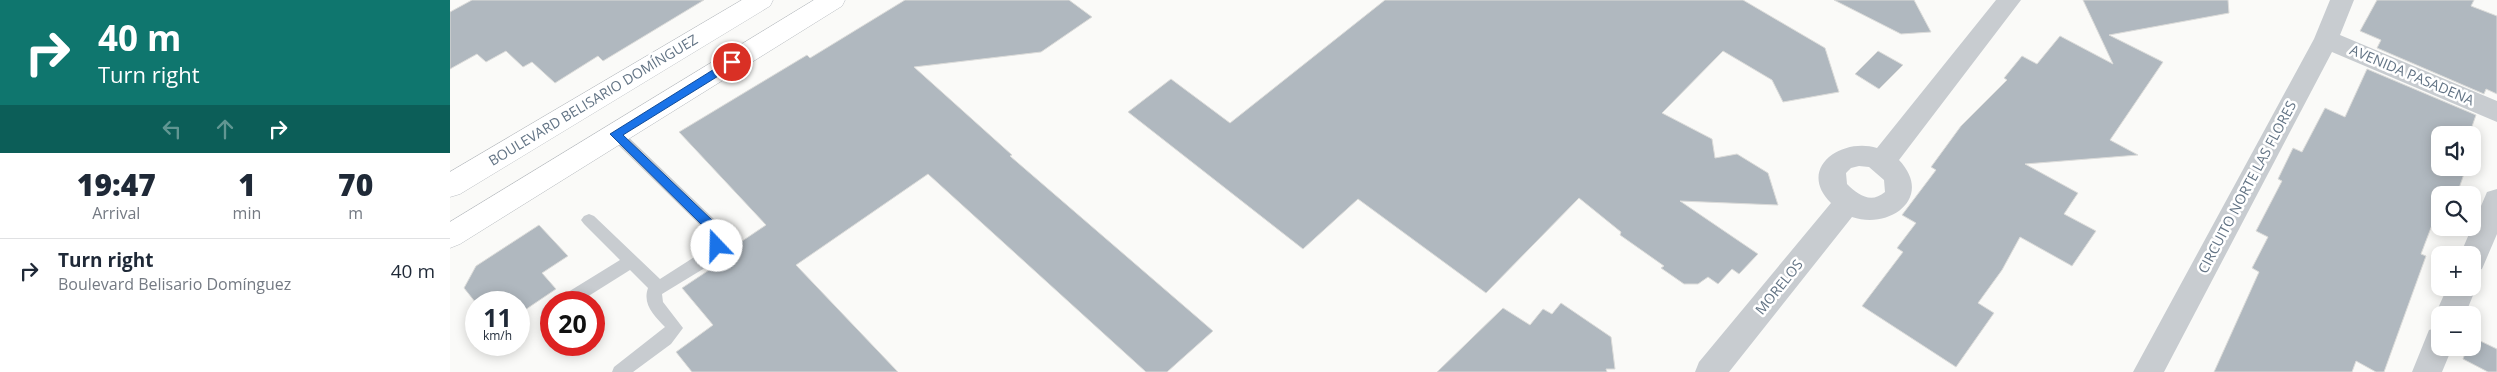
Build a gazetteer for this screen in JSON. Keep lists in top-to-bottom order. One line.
{"streets":{"main road":["BOULEVARD BELISARIO DOMÍNGUEZ"],"street":["AVENIDA PASADENA","CIRCUITO NORTE LAS FLORES","MORELOS"]},"crossings":[["AVENIDA PASADENA","CIRCUITO NORTE LAS FLORES"]],"page":{"turn":["40 m","Turn right"],"map_buttons":["+","−"],"eta":["19:47","Arrival","1","min","70","m"],"list":[{"name":"Turn right","note":"Boulevard Belisario Domínguez","value":"40 m"}],"speed":"11 km/h","limit":"20"}}
